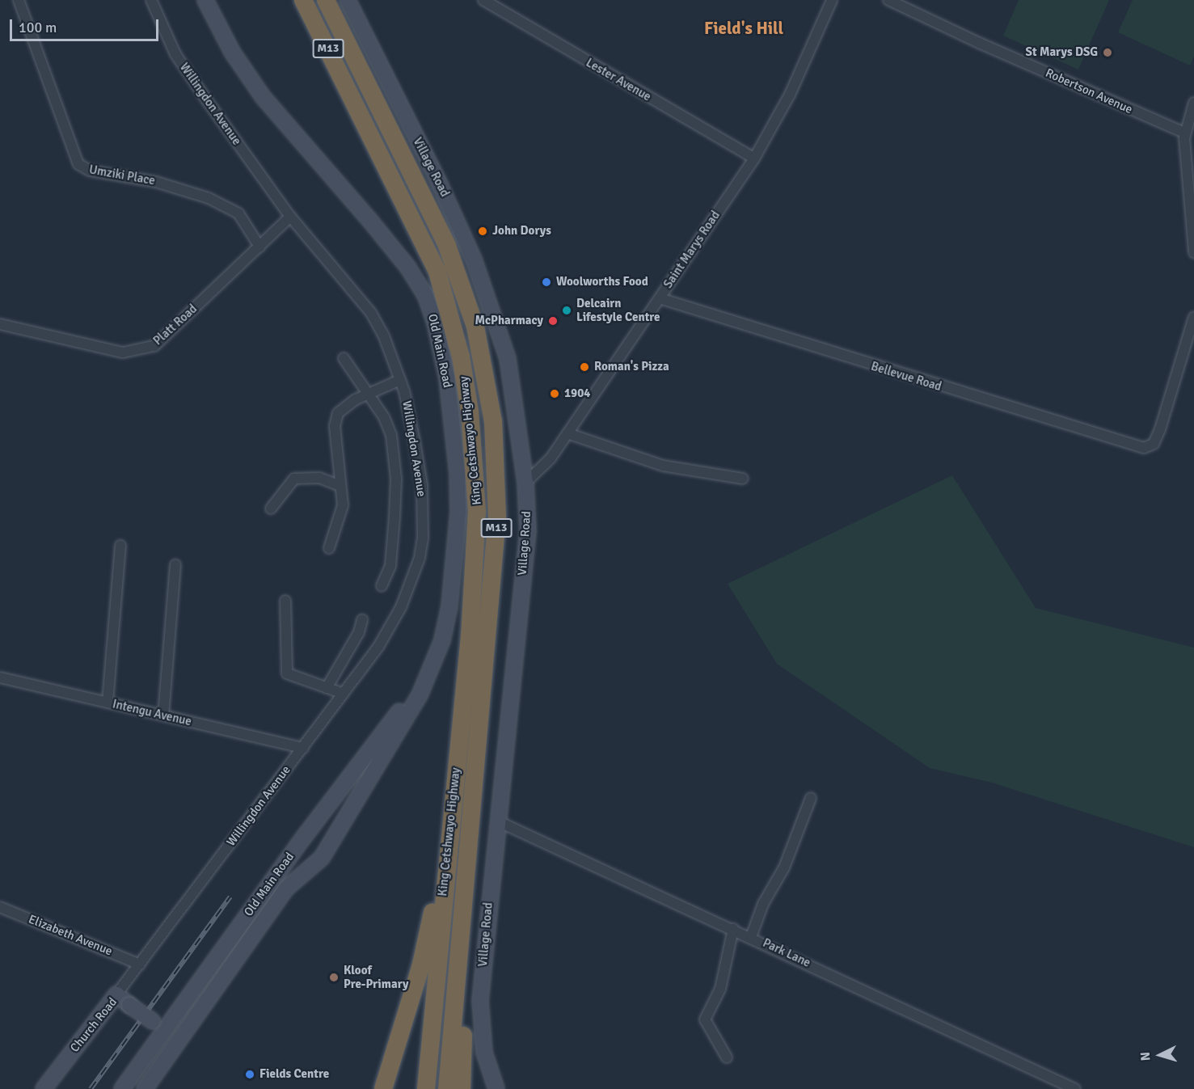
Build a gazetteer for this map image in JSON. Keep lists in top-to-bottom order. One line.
{"streets":{"highway":["M13","King Cetshwayo Highway"],"main road":["Village Road","Old Main Road","Church Road"],"street":["Lester Avenue","Robertson Avenue","Willingdon Avenue","Umziki Place","Saint Marys Road","Platt Road","Bellevue Road","Intengu Avenue","Elizabeth Avenue","Park Lane"]},"crossings":[["Lester Avenue","Saint Marys Road"],["Willingdon Avenue","Platt Road"],["Willingdon Avenue","Intengu Avenue"],["Willingdon Avenue","Elizabeth Avenue"],["Willingdon Avenue","Church Road"],["Village Road","Saint Marys Road"],["Village Road","Park Lane"],["Umziki Place","Platt Road"],["Saint Marys Road","Bellevue Road"]],"districts":["Field's Hill"],"places":["St Marys DSG","John Dorys","Woolworths Food","Delcairn Lifestyle Centre","McPharmacy","Roman's Pizza","1904","Kloof Pre-Primary","Fields Centre"],"scale_bar":"100 m","north":"left"}
